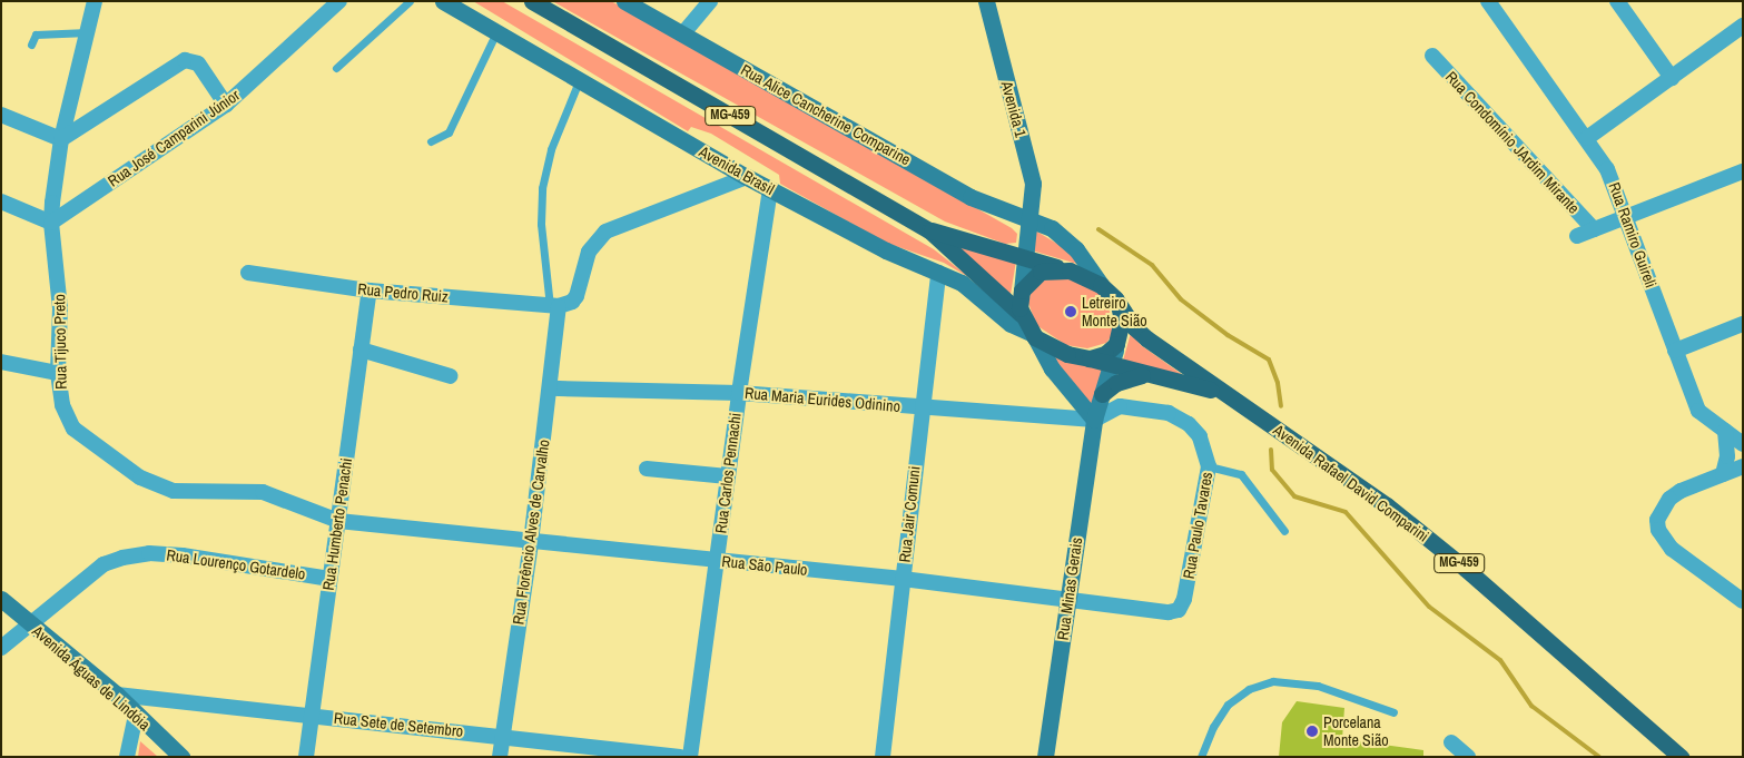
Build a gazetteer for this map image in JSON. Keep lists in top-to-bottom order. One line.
{"streets":{"main road":["MG-459","Avenida Rafael David Comparini"],"street":["Avenida 1","Rua Alice Cancherine Comparine","Rua José Camparini Júnior","Rua Condomínio JArdim Mirante","Avenida Brasil","Rua Ramiro Guireli","Rua Pedro Ruiz","Rua Tijuco Preto","Rua Maria Eurides Odinino","Rua Carlos Pennachi","Rua Jair Comuni","Rua Humberto Penachi","Rua Paulo Tavares","Rua Florêncio Alves de Carvalho","Rua Lourenço Gotardelo","Rua São Paulo","Rua Minas Gerais","Avenida Águas de Lindóia","Rua Sete de Setembro"]},"crossings":[["Avenida 1","Rua Alice Cancherine Comparine"],["Avenida 1","Avenida Brasil"],["Avenida 1","Avenida Rafael David Comparini"],["Avenida 1","Rua Minas Gerais"],["Rua Alice Cancherine Comparine","Avenida Brasil"],["Rua Alice Cancherine Comparine","Avenida Rafael David Comparini"],["Rua Alice Cancherine Comparine","Rua Minas Gerais"],["Rua José Camparini Júnior","Rua Tijuco Preto"],["Avenida Brasil","Rua Carlos Pennachi"],["Avenida Brasil","Avenida Rafael David Comparini"],["Avenida Brasil","Rua Jair Comuni"],["Avenida Brasil","Rua Minas Gerais"],["Rua Pedro Ruiz","Rua Humberto Penachi"],["Rua Pedro Ruiz","Rua Florêncio Alves de Carvalho"],["Rua Tijuco Preto","Rua Humberto Penachi"],["Rua Tijuco Preto","Rua São Paulo"],["Rua Maria Eurides Odinino","Rua Carlos Pennachi"],["Rua Maria Eurides Odinino","Rua Jair Comuni"],["Rua Maria Eurides Odinino","Rua Paulo Tavares"],["Rua Maria Eurides Odinino","Rua Florêncio Alves de Carvalho"],["Rua Maria Eurides Odinino","Rua Minas Gerais"],["Rua Carlos Pennachi","Rua São Paulo"],["Avenida Rafael David Comparini","Rua Minas Gerais"],["Rua Jair Comuni","Rua São Paulo"],["Rua Humberto Penachi","Rua Lourenço Gotardelo"],["Rua Humberto Penachi","Rua São Paulo"],["Rua Humberto Penachi","Rua Sete de Setembro"],["Rua Paulo Tavares","Rua São Paulo"],["Rua Paulo Tavares","Rua Minas Gerais"],["Rua Florêncio Alves de Carvalho","Rua São Paulo"],["Rua Florêncio Alves de Carvalho","Rua Sete de Setembro"],["Rua Lourenço Gotardelo","Avenida Águas de Lindóia"],["Rua São Paulo","Rua Minas Gerais"],["Avenida Águas de Lindóia","Rua Sete de Setembro"]],"places":["Letreiro Monte Sião","Porcelana Monte Sião"]}
